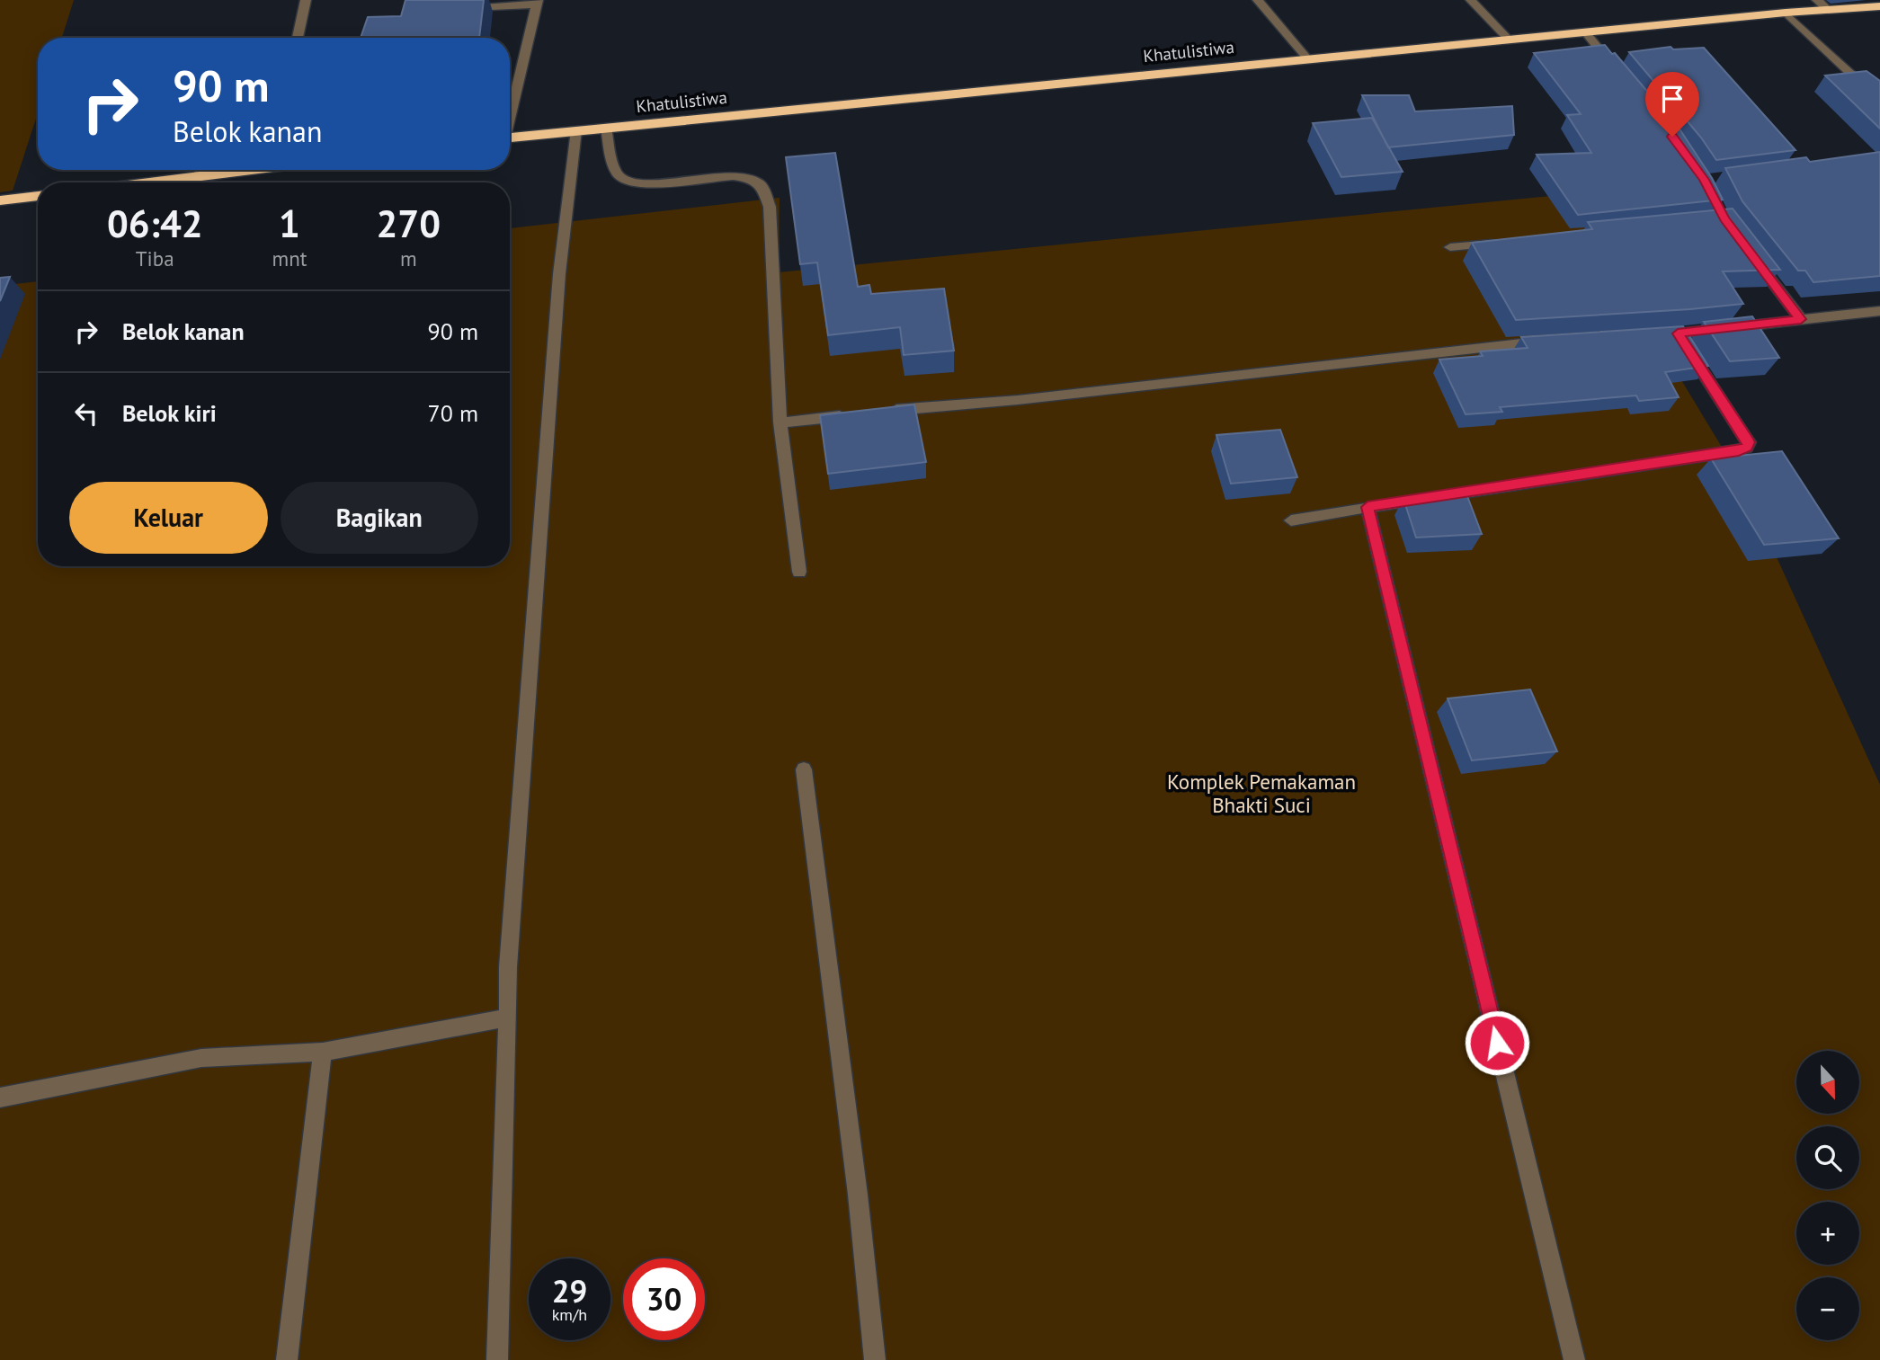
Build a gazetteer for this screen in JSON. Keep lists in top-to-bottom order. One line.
{"streets":{"highway":["Khatulistiwa"]},"parks":["Komplek Pemakaman Bhakti Suci"],"north":"bottom","page":{"turn":["90 m","Belok kanan"],"eta":["06:42","Tiba","1","mnt","270","m"],"list":[{"name":"Belok kanan","value":"90 m"},{"name":"Belok kiri","value":"70 m"}],"buttons":["Keluar","Bagikan"],"map_buttons":["+","−"],"speed":"29 km/h","limit":"30"}}
